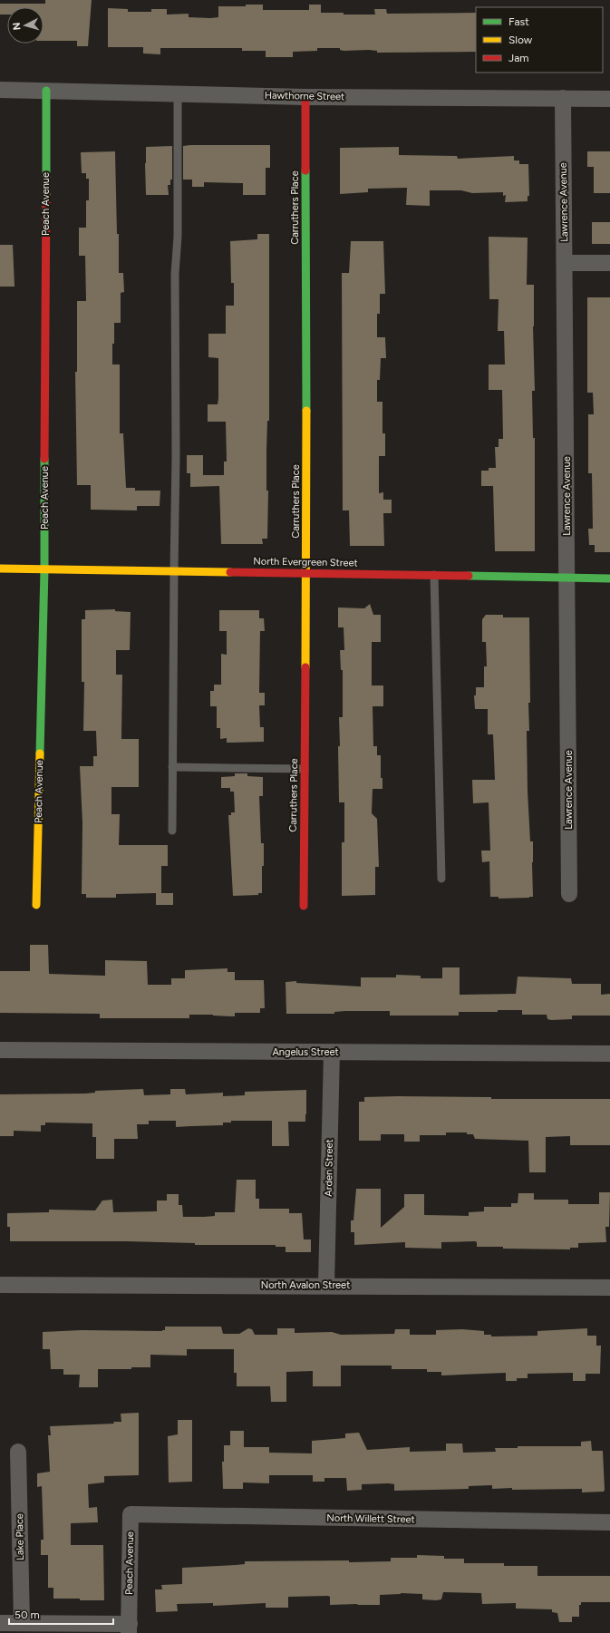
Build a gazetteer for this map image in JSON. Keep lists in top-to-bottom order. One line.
{"streets":{"street":["Hawthorne Street","Lawrence Avenue","Peach Avenue","Carruthers Place","North Evergreen Street","Angelus Street","Arden Street","North Avalon Street","North Willett Street","Lake Place"]},"crossings":[["Hawthorne Street","Lawrence Avenue"],["Hawthorne Street","Peach Avenue"],["Hawthorne Street","Carruthers Place"],["Lawrence Avenue","North Evergreen Street"],["Peach Avenue","North Evergreen Street"],["Peach Avenue","North Willett Street"],["Carruthers Place","North Evergreen Street"],["Angelus Street","Arden Street"],["Arden Street","North Avalon Street"]],"legend":["Fast","Slow","Jam"],"scale_bar":"50 m","north":"left"}
